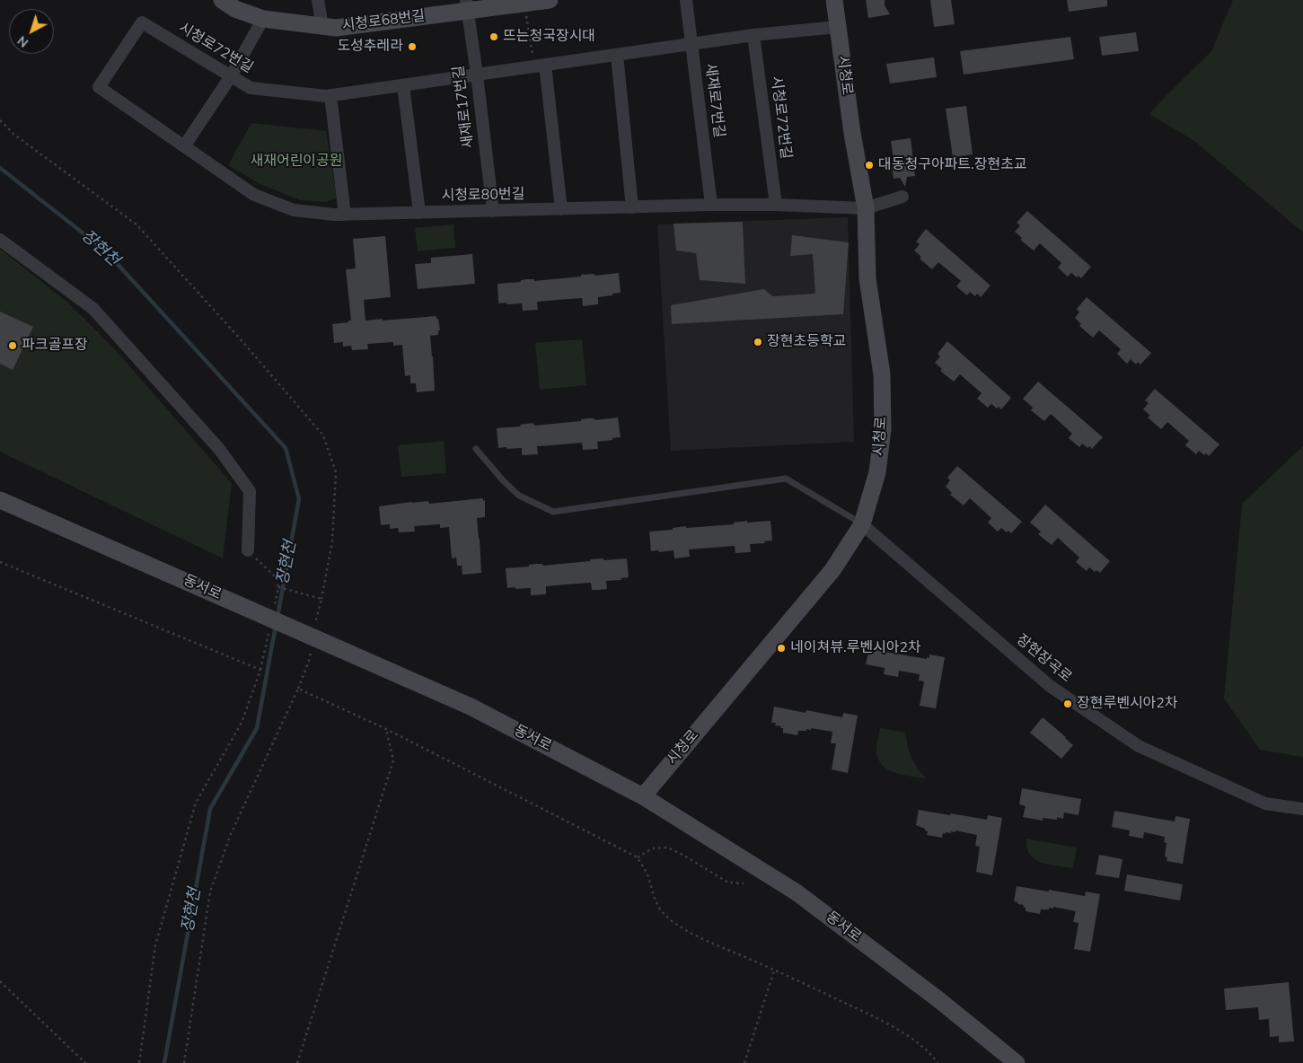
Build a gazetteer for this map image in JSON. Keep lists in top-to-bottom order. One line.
{"streets":{"street":["시청로68번길","시청로72번길","시청로","새재로7번길","새재로17번길","시청로80번길","동서로","장현장곡로"]},"crossings":[["시청로68번길","새재로17번길"],["시청로72번길","시청로"],["시청로72번길","새재로7번길"],["시청로72번길","새재로17번길"],["시청로72번길","시청로80번길"],["시청로","시청로80번길"],["시청로","동서로"],["시청로","장현장곡로"],["새재로7번길","시청로80번길"],["새재로17번길","시청로80번길"]],"water":["장현천"],"parks":["새재어린이공원"],"places":["뜨는청국장시대","도성추레라","대동청구아파트.장현초교","장현초등학교","파크골프장","네이쳐뷰.루벤시아2차","장현루벤시아2차"],"north":"bottom left"}
